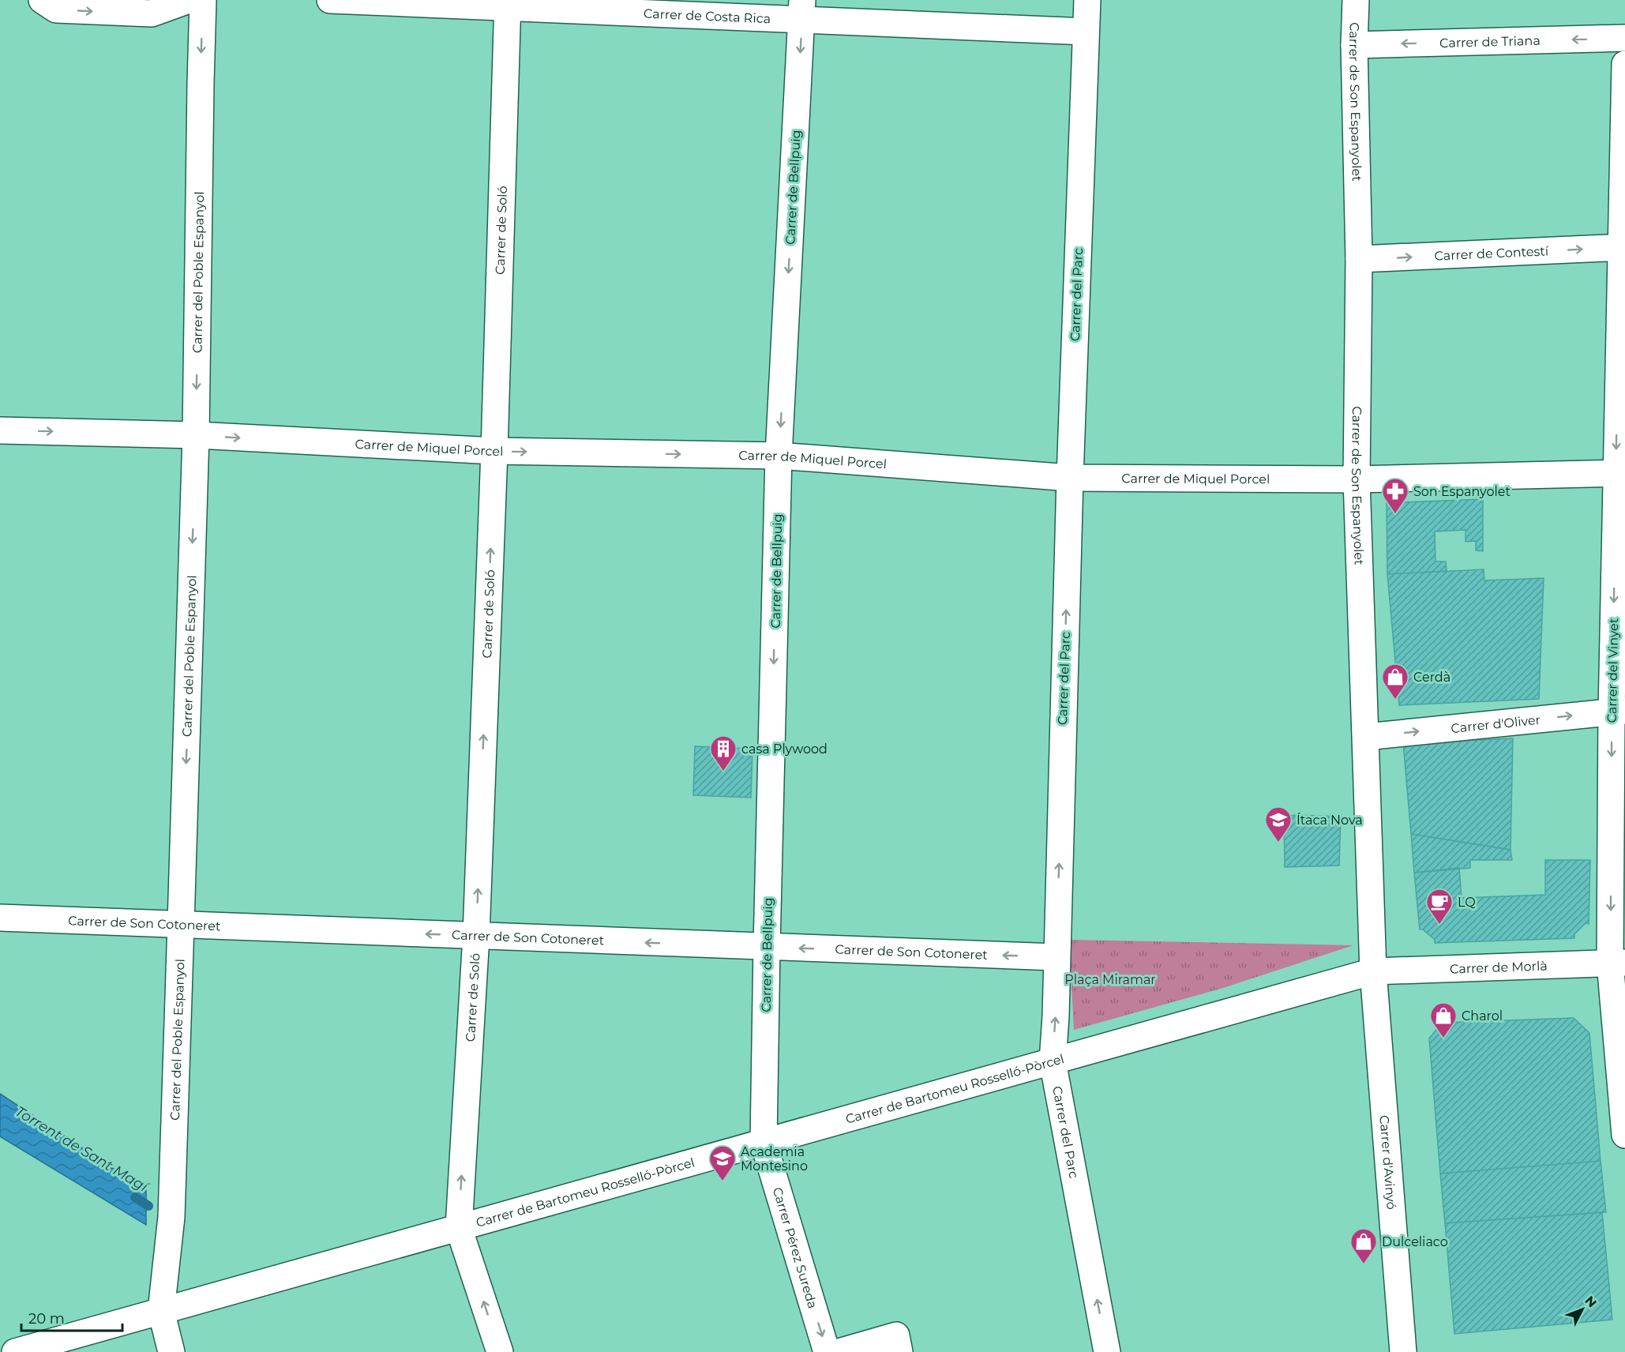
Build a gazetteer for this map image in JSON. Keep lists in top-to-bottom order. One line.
{"streets":{"street":["Carrer de Costa Rica","Carrer de Triana","Carrer de Son Espanyolet","Carrer de Bellpuig","Carrer de Soló","Carrer de Contestí","Carrer del Poble Espanyol","Carrer del Parc","Carrer de Miquel Porcel","Carrer del Vinyet","Carrer d'Oliver","Carrer de Son Cotoneret","Carrer de Morlà","Carrer de Bartomeu Rosselló-Pòrcel","Carrer d'Avinyó","Carrer Pérez Sureda"]},"crossings":[["Carrer de Costa Rica","Carrer de Bellpuig"],["Carrer de Costa Rica","Carrer de Soló"],["Carrer de Costa Rica","Carrer del Parc"],["Carrer de Triana","Carrer de Son Espanyolet"],["Carrer de Son Espanyolet","Carrer de Contestí"],["Carrer de Son Espanyolet","Carrer de Miquel Porcel"],["Carrer de Son Espanyolet","Carrer d'Oliver"],["Carrer de Son Espanyolet","Carrer de Morlà"],["Carrer de Son Espanyolet","Carrer de Bartomeu Rosselló-Pòrcel"],["Carrer de Son Espanyolet","Carrer d'Avinyó"],["Carrer de Bellpuig","Carrer de Miquel Porcel"],["Carrer de Bellpuig","Carrer de Son Cotoneret"],["Carrer de Bellpuig","Carrer de Bartomeu Rosselló-Pòrcel"],["Carrer de Bellpuig","Carrer Pérez Sureda"],["Carrer de Soló","Carrer de Miquel Porcel"],["Carrer de Soló","Carrer de Son Cotoneret"],["Carrer de Soló","Carrer de Bartomeu Rosselló-Pòrcel"],["Carrer de Contestí","Carrer del Vinyet"],["Carrer del Poble Espanyol","Carrer de Miquel Porcel"],["Carrer del Poble Espanyol","Carrer de Son Cotoneret"],["Carrer del Poble Espanyol","Carrer de Bartomeu Rosselló-Pòrcel"],["Carrer del Parc","Carrer de Miquel Porcel"],["Carrer del Parc","Carrer de Son Cotoneret"],["Carrer del Parc","Carrer de Bartomeu Rosselló-Pòrcel"],["Carrer de Miquel Porcel","Carrer del Vinyet"],["Carrer del Vinyet","Carrer d'Oliver"],["Carrer del Vinyet","Carrer de Morlà"],["Carrer de Morlà","Carrer de Bartomeu Rosselló-Pòrcel"],["Carrer de Morlà","Carrer d'Avinyó"],["Carrer de Bartomeu Rosselló-Pòrcel","Carrer d'Avinyó"],["Carrer de Bartomeu Rosselló-Pòrcel","Carrer Pérez Sureda"]],"one_way":["Carrer de Triana","Carrer de Bellpuig","Carrer de Soló","Carrer de Contestí","Carrer del Poble Espanyol","Carrer del Parc","Carrer de Miquel Porcel","Carrer del Vinyet","Carrer d'Oliver","Carrer de Son Cotoneret","Carrer Pérez Sureda"],"water":["Torrent de Sant Magí"],"parks":["Plaça Miramar"],"places":{"pharmacy":["Son Espanyolet"],"shop":["Cerdà","Charol","Dulceliaco"],"building":["casa Plywood"],"school or university":["Ítaca Nova","Academia Montesino"],"cafe":["LQ"]},"scale_bar":"20 m","north":"top right"}
